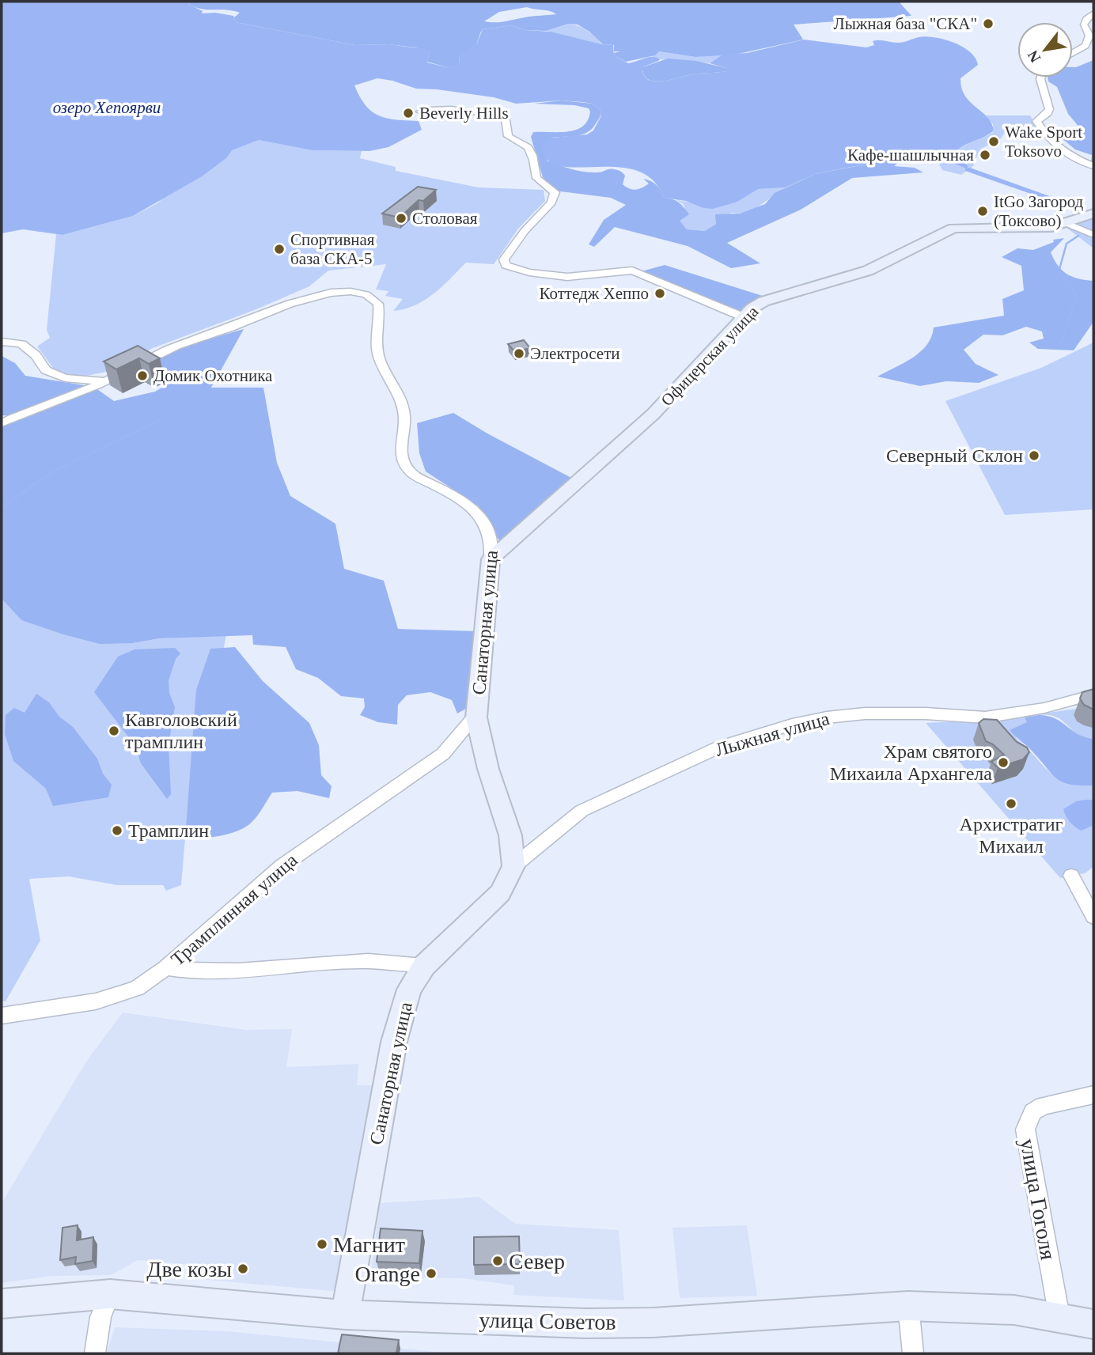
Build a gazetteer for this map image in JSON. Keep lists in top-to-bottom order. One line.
{"streets":{"street":["Офицерская улица","Санаторная улица","Лыжная улица","Трамплинная улица","улица Гоголя","улица Советов"]},"crossings":[["Офицерская улица","Санаторная улица"],["Санаторная улица","Лыжная улица"],["Санаторная улица","Трамплинная улица"],["Санаторная улица","улица Советов"],["улица Гоголя","улица Советов"]],"water":["озеро Хепоярви"],"places":["Лыжная база \"СКА\"","Beverly Hills","Wake Sport Toksovo","Кафе-шашлычная","ItGo Загород (Токсово)","Столовая","Спортивная база СКА-5","Коттедж Хеппо","Электросети","Домик Охотника","Северный Склон","Кавголовский трамплин","Храм святого Михаила Архангела","Архистратиг Михаил","Трамплин","Магнит","Север","Две козы","Orange"],"north":"bottom left"}
